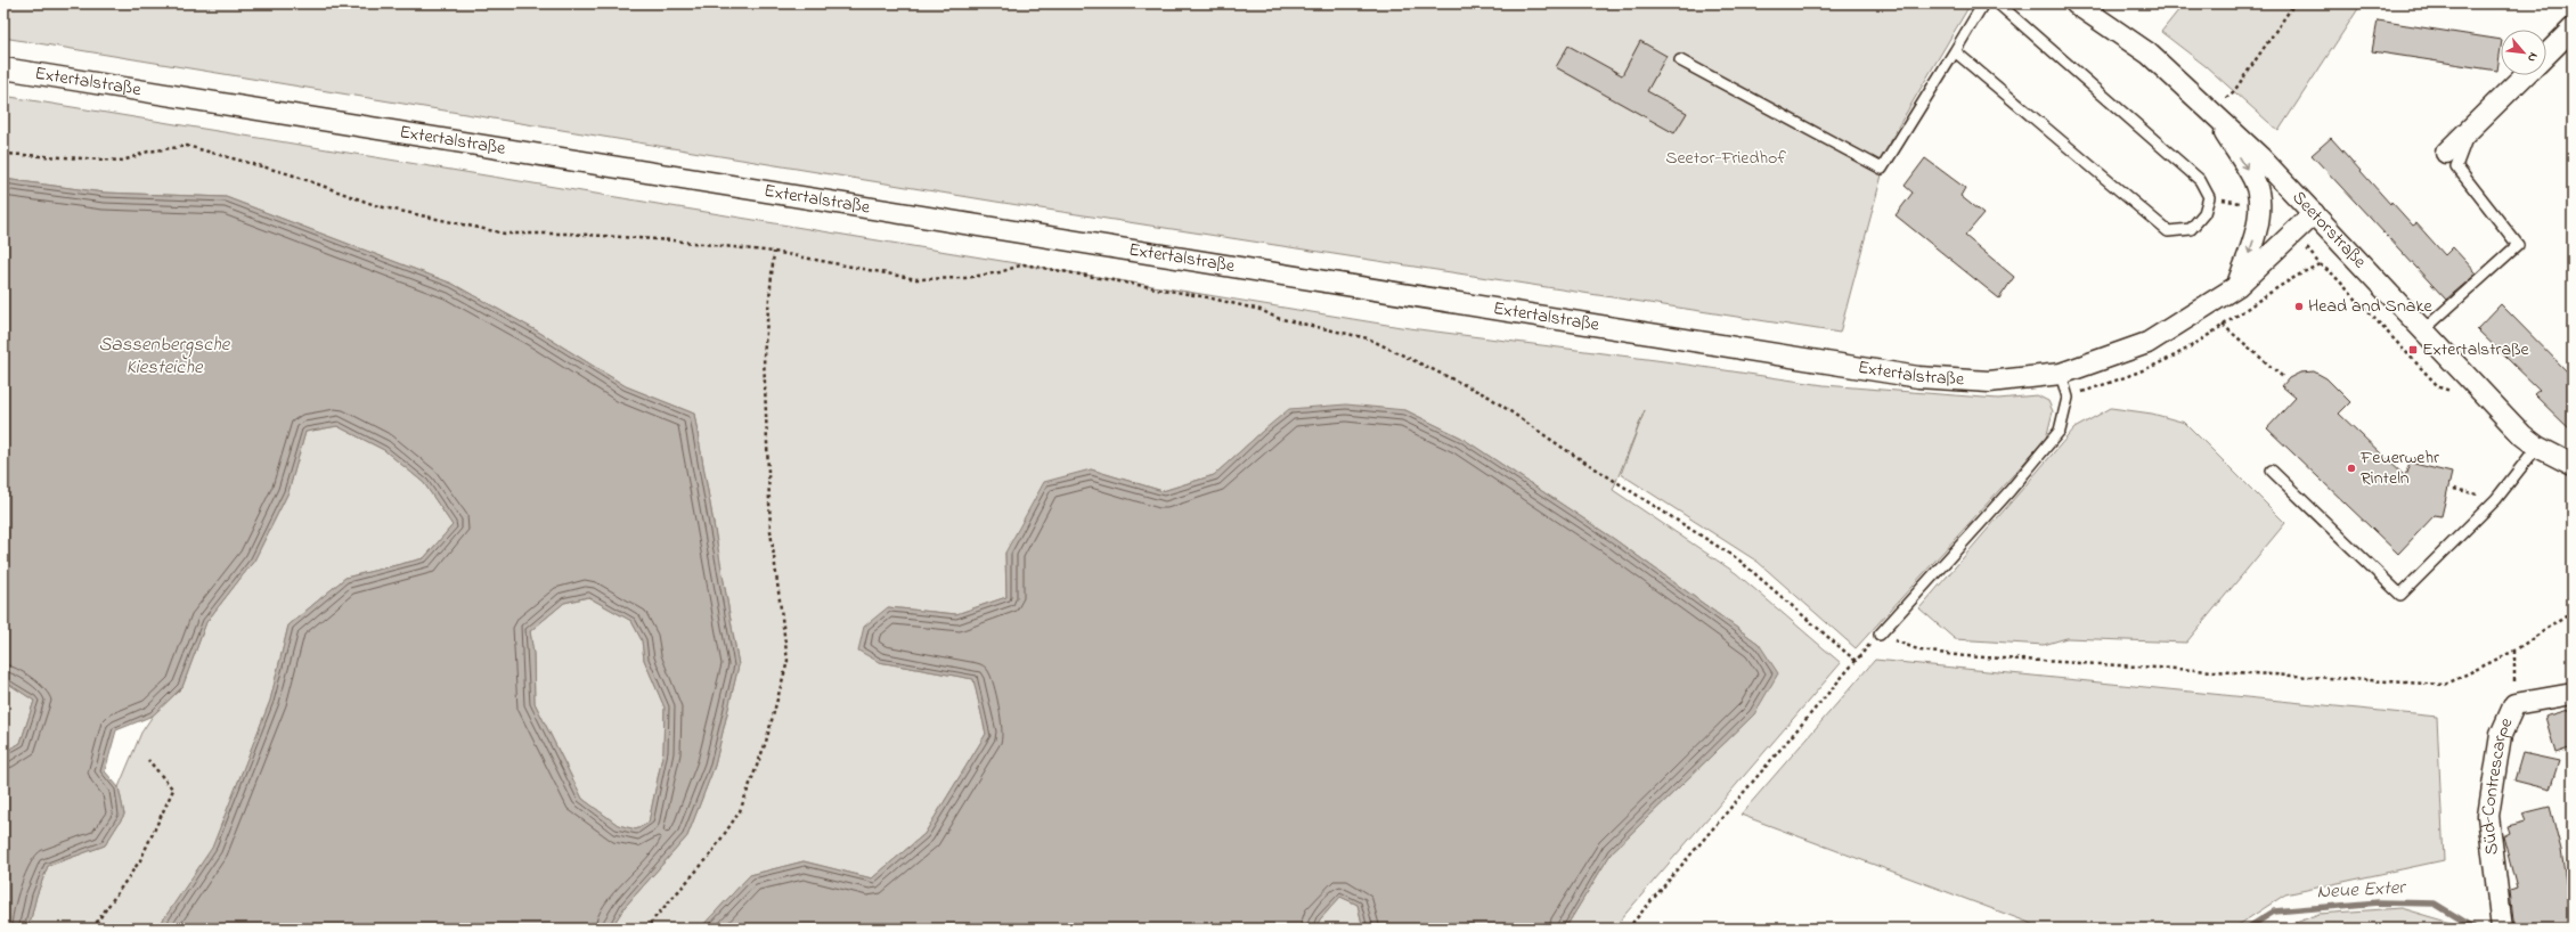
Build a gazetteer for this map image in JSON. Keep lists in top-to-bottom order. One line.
{"streets":{"street":["Extertalstraße","Seetorstraße","Süd-Contrescarpe"]},"crossings":[["Extertalstraße","Seetorstraße"]],"water":["Sassenbergsche Kiesteiche","Neue Exter"],"parks":["Seetor-Friedhof"],"places":{"other":["Head and Snake","Feuerwehr Rinteln"],"transit":["Extertalstraße"]},"north":"bottom right"}
